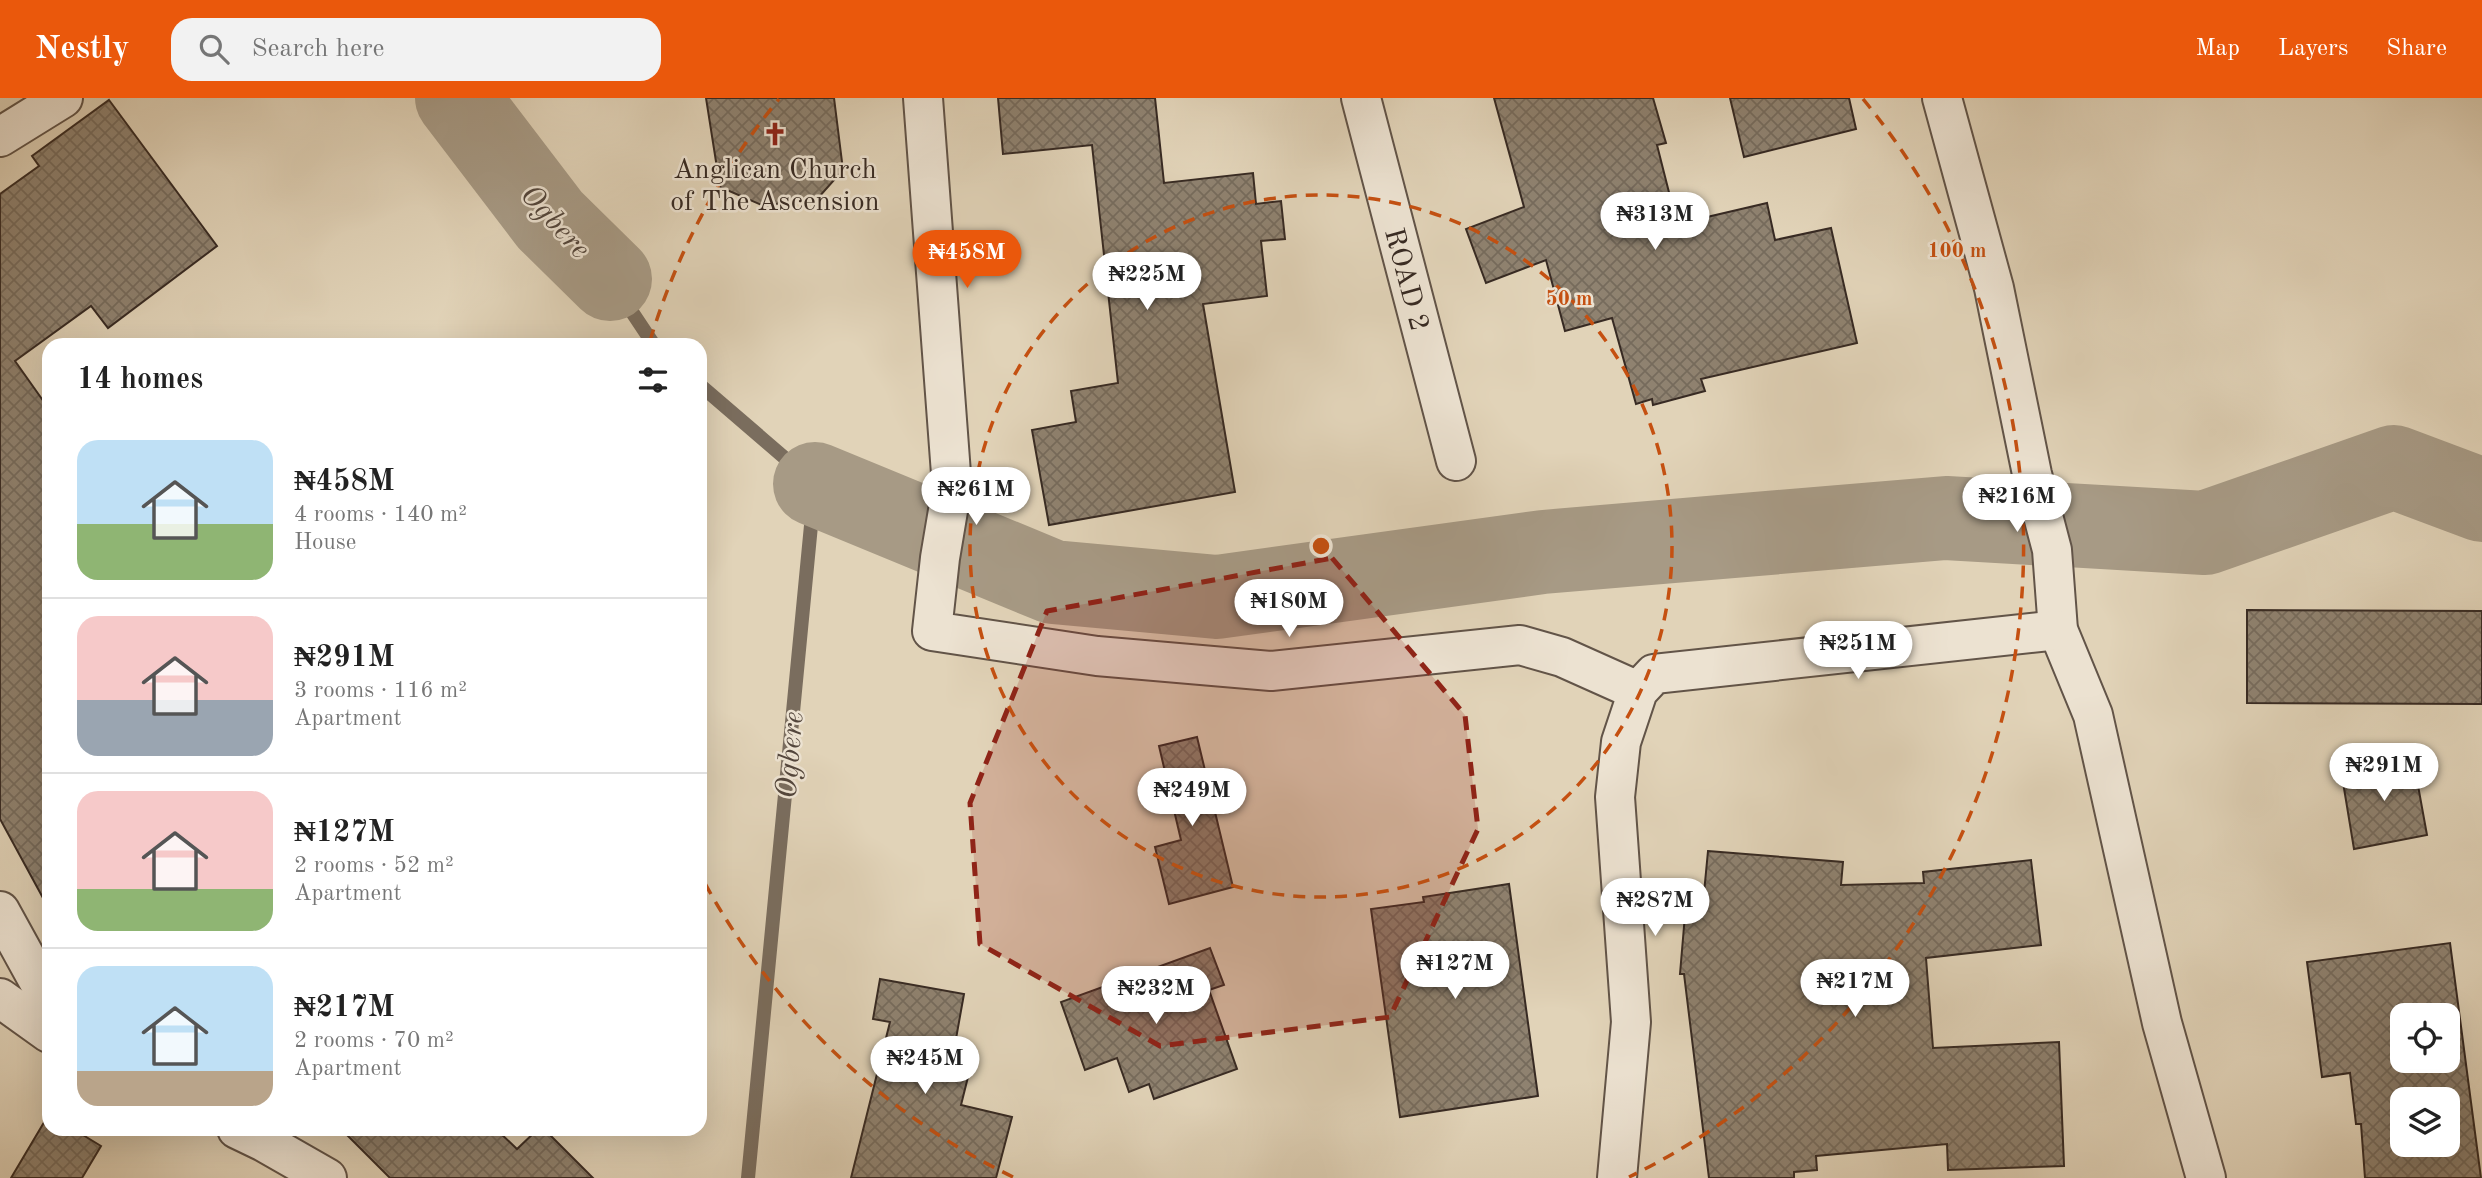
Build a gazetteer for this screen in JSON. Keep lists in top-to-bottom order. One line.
{"streets":{"street":["ROAD 2"]},"water":["Ogbere"],"places":{"church":["Anglican Church of The Ascension"]},"page":{"header":"Nestly","search":"Search here","nav":["Map","Layers","Share"],"price":["₦313M","₦458M","₦225M","₦261M","₦216M","₦180M","₦251M","₦291M","₦249M","₦287M","₦127M","₦217M","₦232M","₦245M"],"heading":"14 homes","list":[{"name":"₦458M","note":"4 rooms · 140 m² · House"},{"name":"₦291M","note":"3 rooms · 116 m² · Apartment"},{"name":"₦127M","note":"2 rooms · 52 m² · Apartment"},{"name":"₦217M","note":"2 rooms · 70 m² · Apartment"}]},"rings":["100 m","50 m"]}
